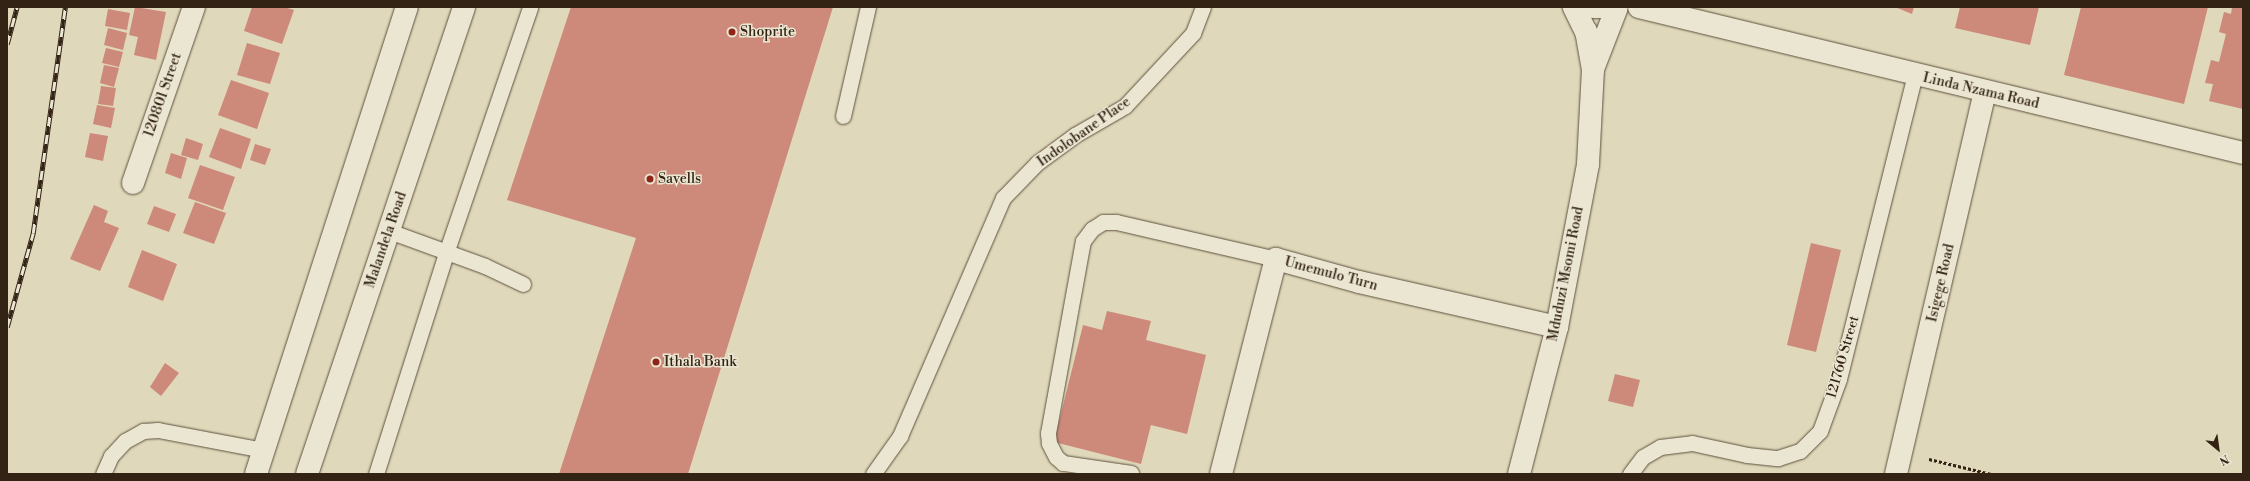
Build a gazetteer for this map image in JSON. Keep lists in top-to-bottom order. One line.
{"streets":{"street":["Linda Nzama Road","120801 Street","Malandela Road","Umemulo Turn","Mduduzi Msomi Road","Isigege Road"],"lane":["Indolobane Place","121760 Street"]},"crossings":[["Linda Nzama Road","Isigege Road"],["Linda Nzama Road","121760 Street"],["Umemulo Turn","Mduduzi Msomi Road"]],"places":["Shoprite","Savells","Ithala Bank"],"north":"bottom right"}
